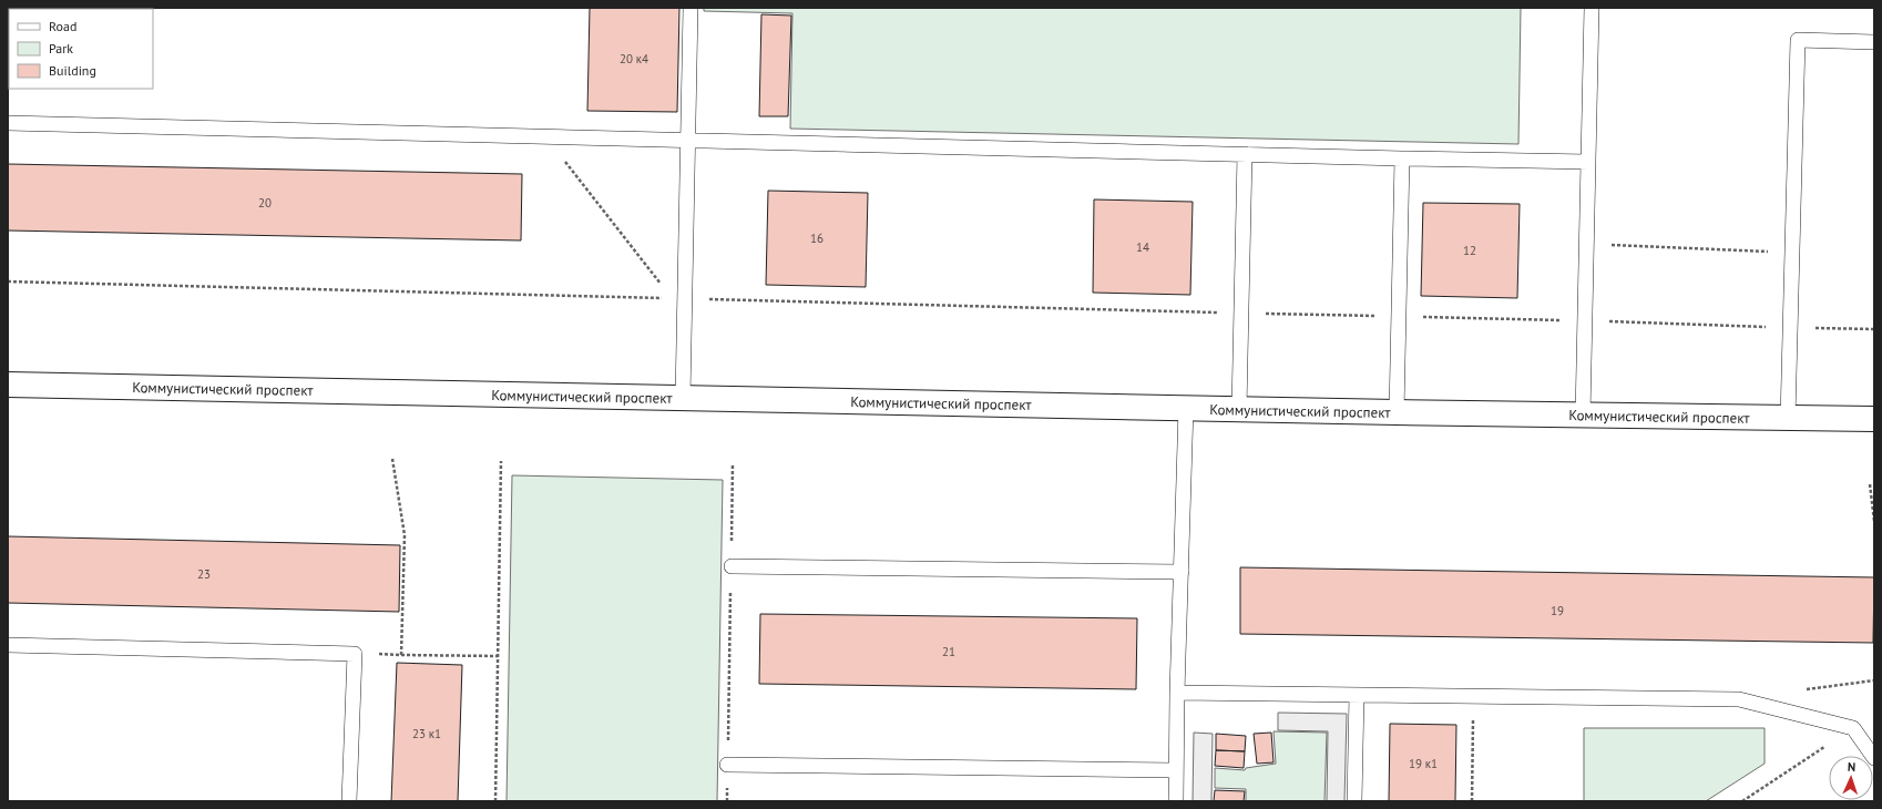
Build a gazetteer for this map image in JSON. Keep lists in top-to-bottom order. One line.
{"streets":{"main road":["Коммунистический проспект"]},"house_numbers":["20 к4","20","16","14","12","23","19","21","23 к1","19 к1"],"legend":["Road","Park","Building"],"north":"top"}
